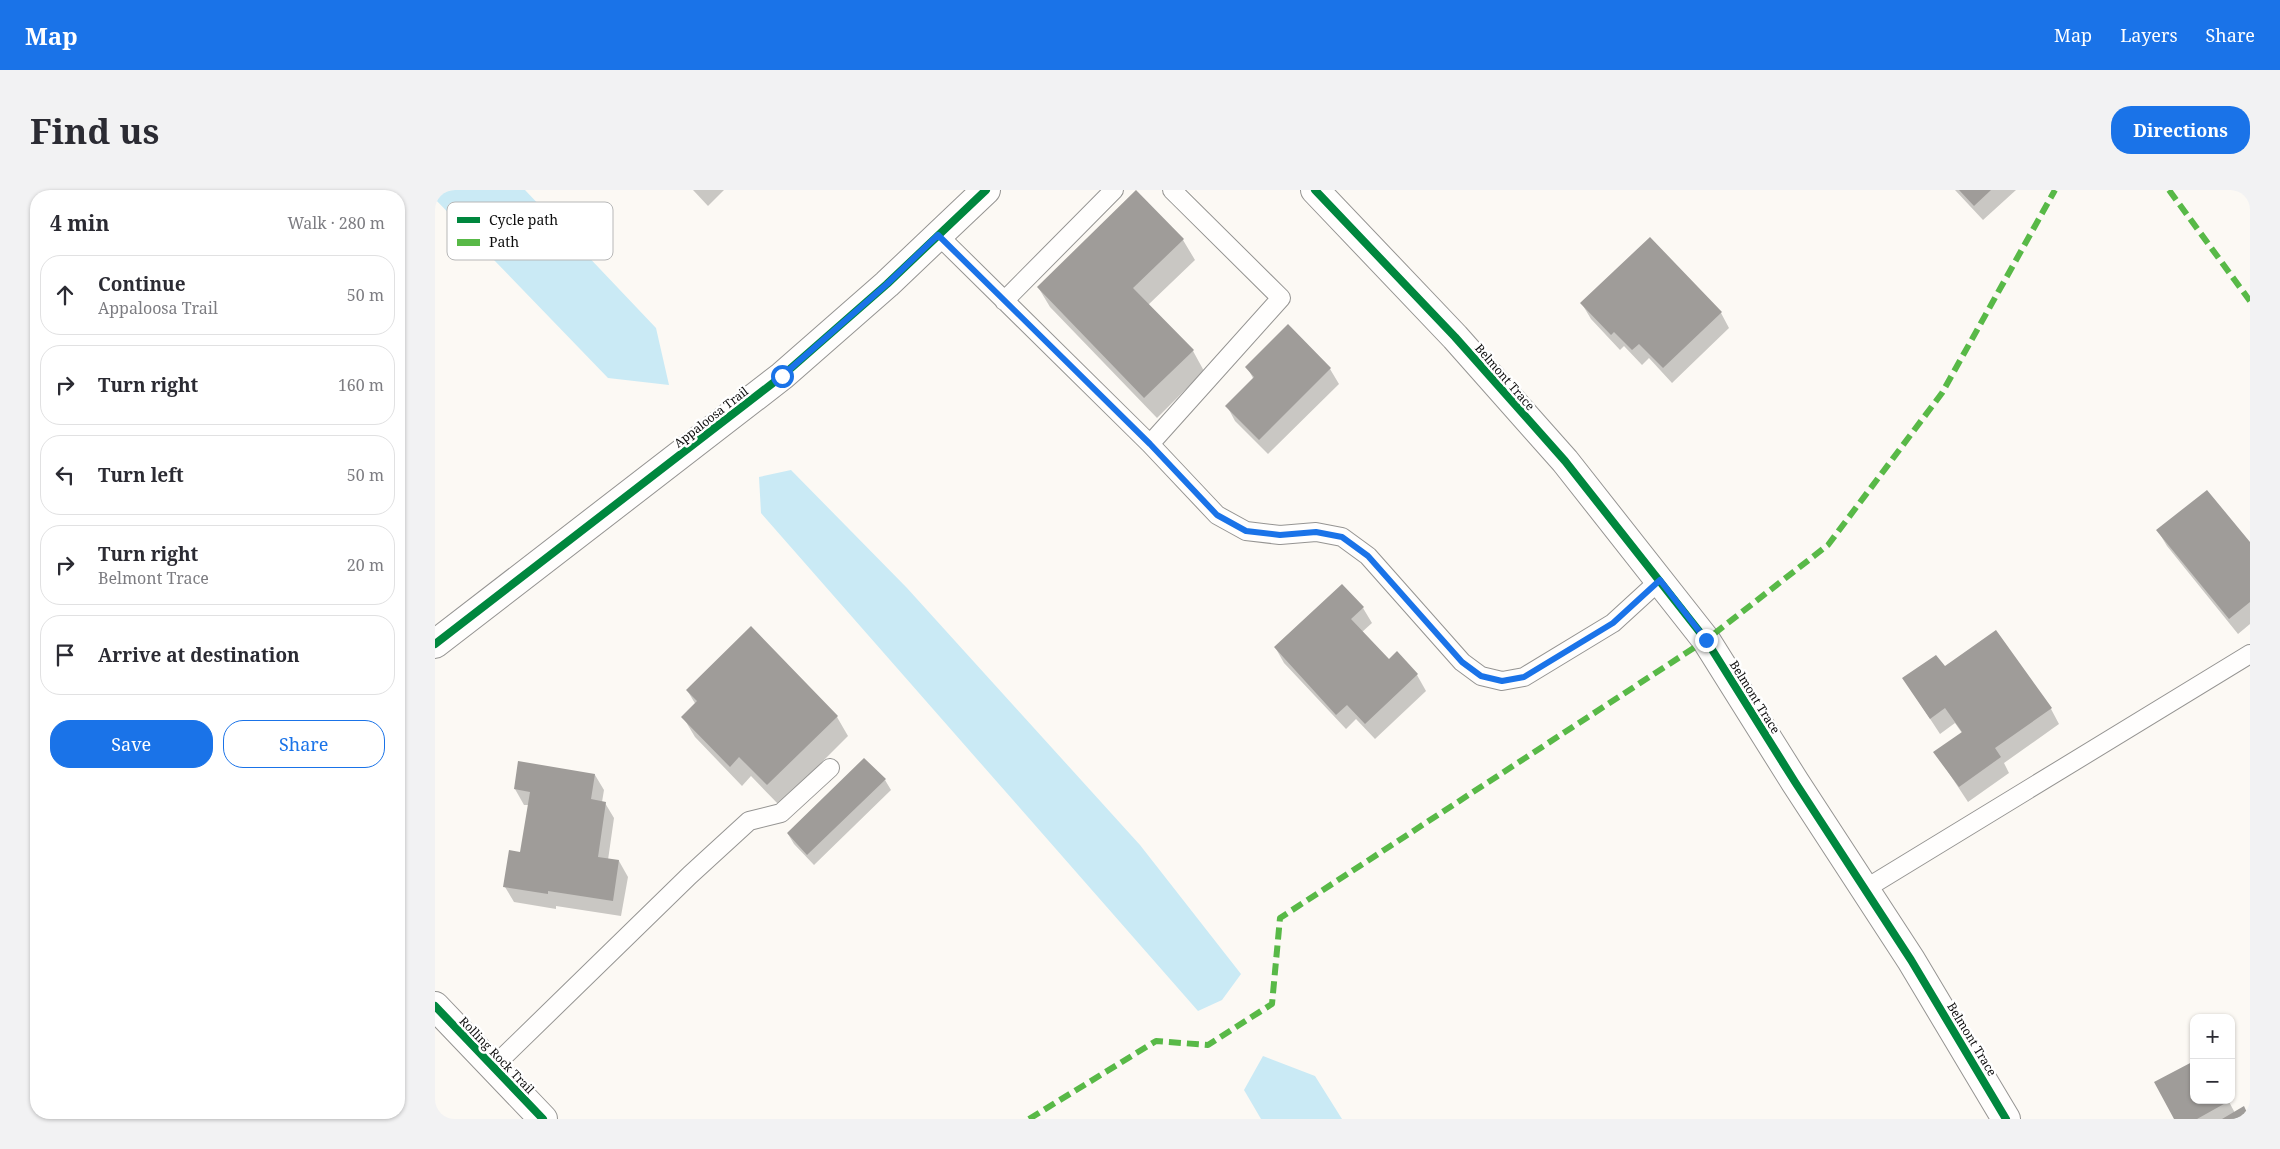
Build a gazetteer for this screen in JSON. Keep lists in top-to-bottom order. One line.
{"streets":{"street":["Belmont Trace","Appaloosa Trail","Rolling Rock Trail"]},"legend":["Cycle path","Path"],"page":{"header":"Map","nav":["Map","Layers","Share"],"buttons":["Directions",["Save","Share"]],"title":"Find us","heading":["4 min","Walk · 280 m"],"list":[["Continue","Appaloosa Trail","50 m"],["Turn right","160 m"],["Turn left","50 m"],["Turn right","Belmont Trace","20 m"],"Arrive at destination"],"map_buttons":["+","−"]}}
